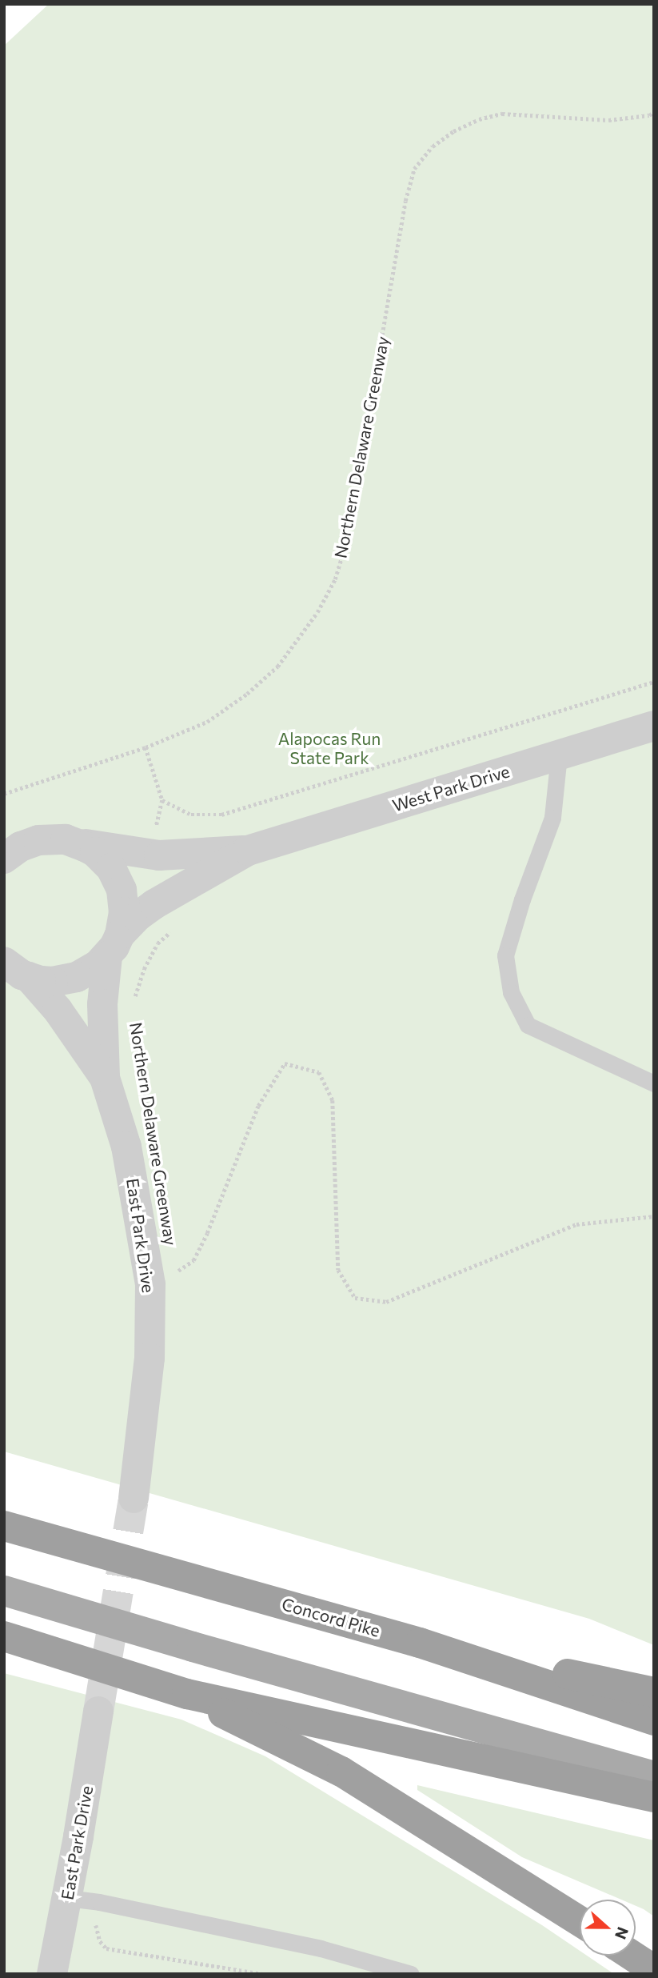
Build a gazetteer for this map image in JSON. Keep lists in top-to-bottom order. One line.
{"streets":{"highway":["Concord Pike"],"street":["West Park Drive","East Park Drive"],"path":["Northern Delaware Greenway"]},"crossings":[["Northern Delaware Greenway","West Park Drive"],["West Park Drive","East Park Drive"]],"parks":["Alapocas Run State Park"],"north":"right"}
